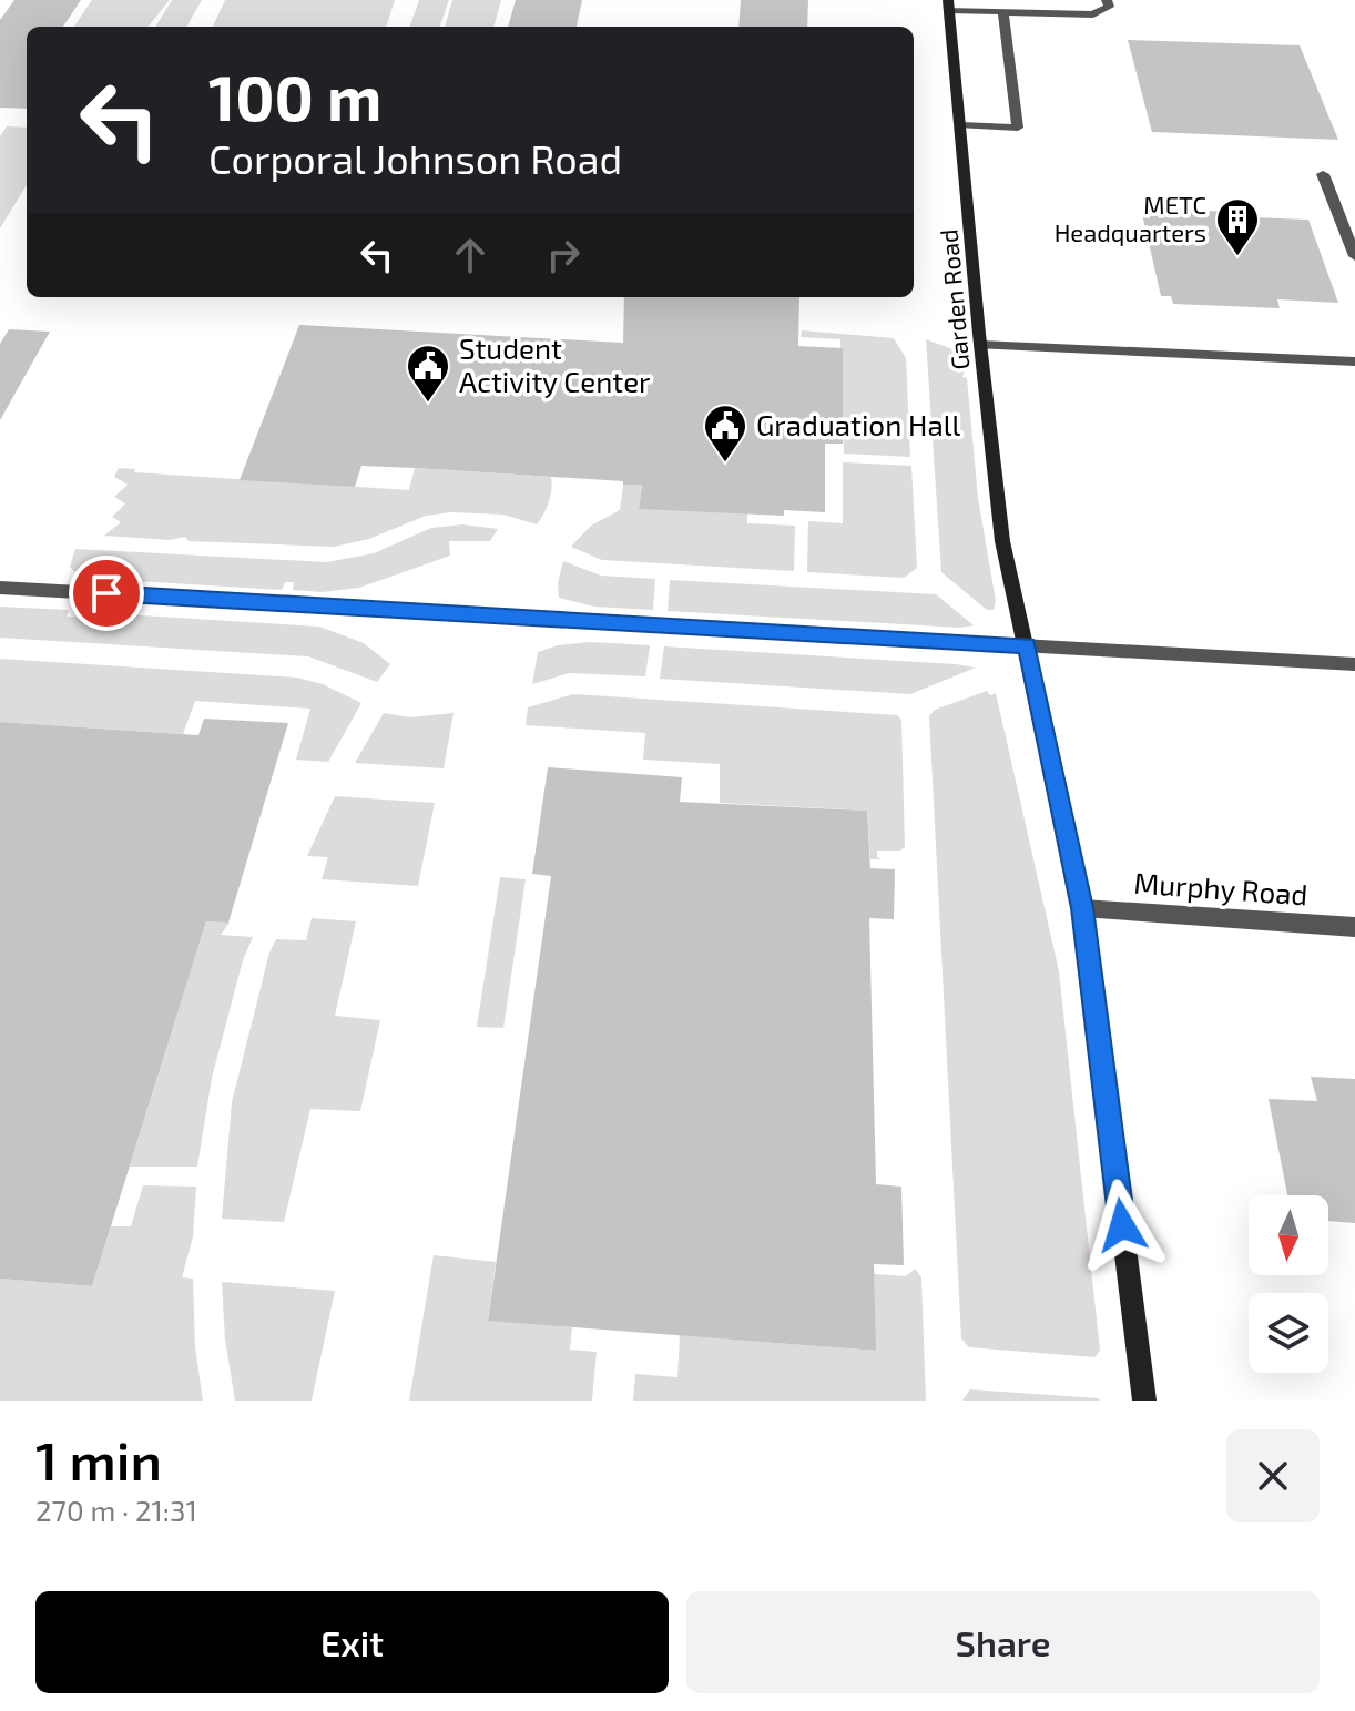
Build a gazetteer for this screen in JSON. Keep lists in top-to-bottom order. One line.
{"streets":{"street":["Garden Road","Murphy Road"]},"crossings":[["Garden Road","Murphy Road"]],"places":{"building":["METC Headquarters"],"public building":["Student Activity Center","Graduation Hall"]},"north":"bottom","page":{"turn":["100 m","Corporal Johnson Road"],"heading":["1 min","270 m · 21:31"],"buttons":["Exit","Share"]}}
